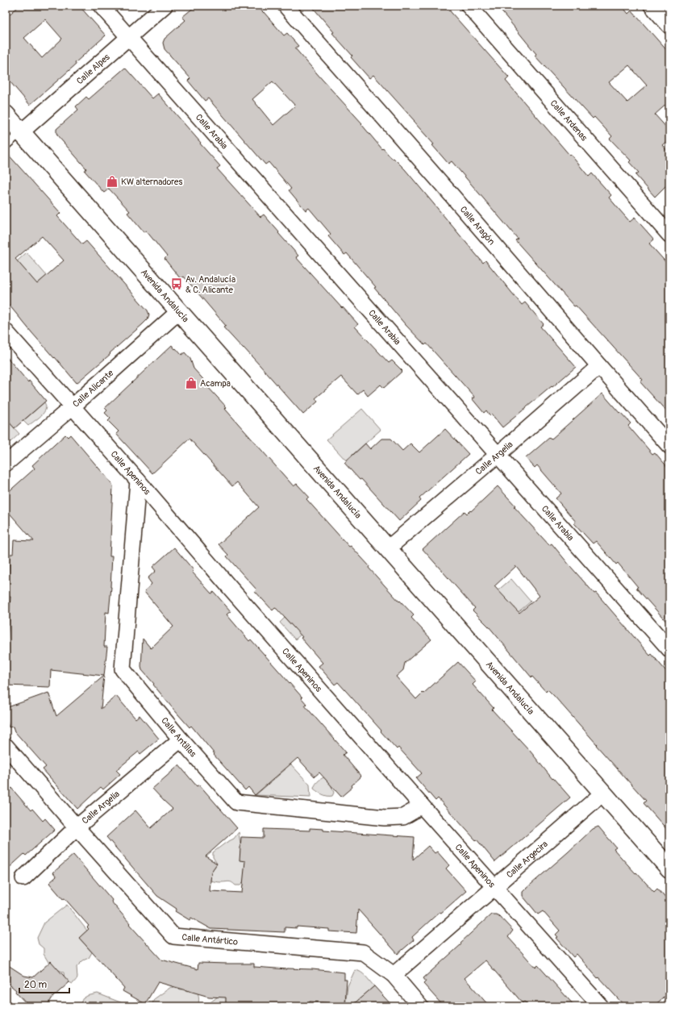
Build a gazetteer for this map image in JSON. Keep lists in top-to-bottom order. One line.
{"streets":{"street":["Calle Alpes","Calle Ardenas","Calle Arabia","Calle Aragón","Avenida Andalucía","Calle Alicante","Calle Argelia","Calle Apeninos","Calle Antillas","Calle Argecira","Calle Antártico"]},"crossings":[["Calle Alpes","Calle Arabia"],["Calle Alpes","Avenida Andalucía"],["Calle Arabia","Calle Argelia"],["Calle Aragón","Calle Argelia"],["Avenida Andalucía","Calle Alicante"],["Avenida Andalucía","Calle Argelia"],["Avenida Andalucía","Calle Argecira"],["Calle Alicante","Calle Apeninos"],["Calle Argelia","Calle Antillas"],["Calle Argelia","Calle Antártico"],["Calle Apeninos","Calle Antillas"],["Calle Apeninos","Calle Argecira"],["Calle Argecira","Calle Antártico"]],"places":{"shop":["KW alternadores","Acampa"],"bus stop":["Av. Andalucía & C. Alicante"]},"scale_bar":"20 m"}
